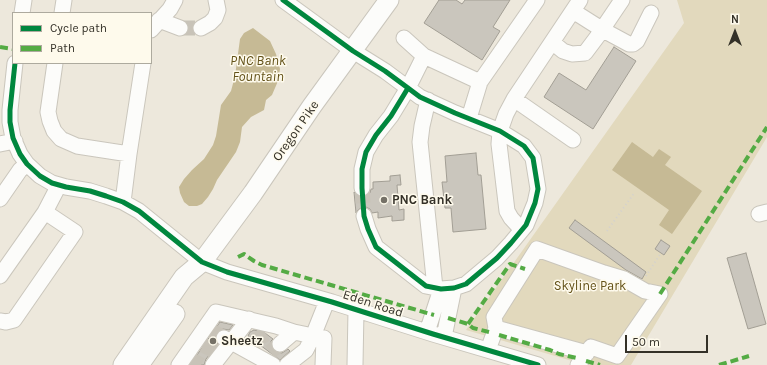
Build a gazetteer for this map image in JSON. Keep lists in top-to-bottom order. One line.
{"streets":{"main road":["Oregon Pike"],"street":["Eden Road"]},"crossings":[["Oregon Pike","Eden Road"]],"water":["PNC Bank Fountain"],"parks":["Skyline Park"],"places":["PNC Bank","Sheetz"],"legend":["Cycle path","Path"],"scale_bar":"50 m","north":"top"}
